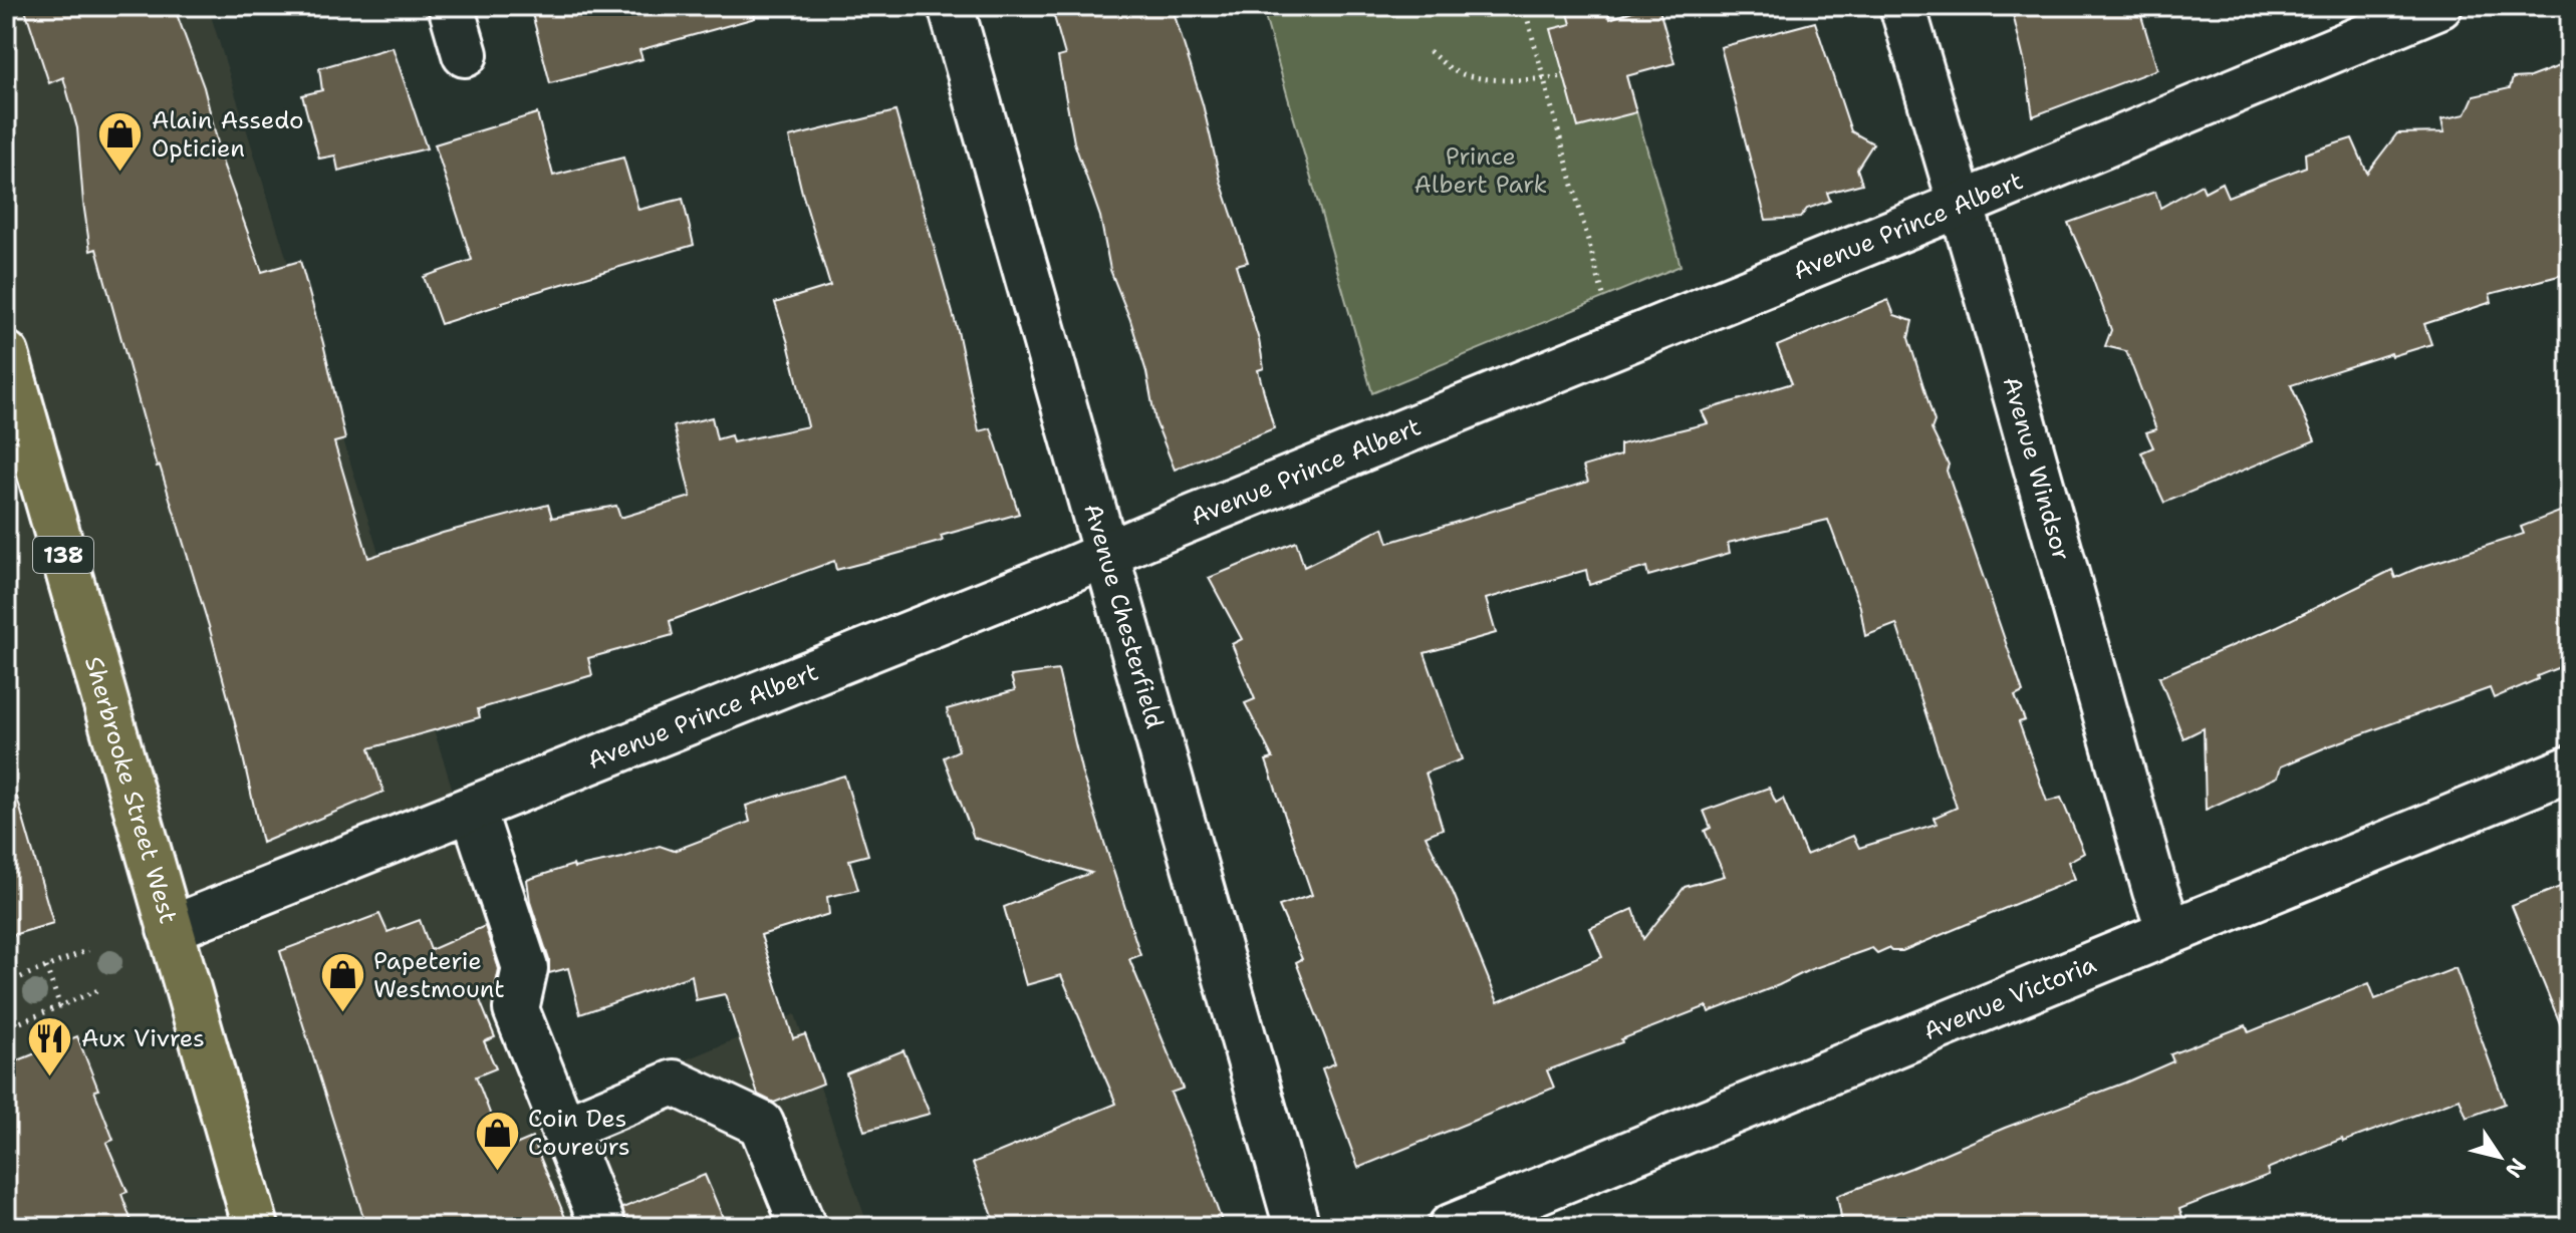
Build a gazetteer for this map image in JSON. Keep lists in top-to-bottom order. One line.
{"streets":{"main road":["138","Sherbrooke Street West"],"street":["Avenue Prince Albert","Avenue Windsor","Avenue Chesterfield","Avenue Victoria"]},"crossings":[["Avenue Prince Albert","Avenue Windsor"],["Avenue Prince Albert","Avenue Chesterfield"],["Avenue Prince Albert","Sherbrooke Street West"],["Avenue Windsor","Avenue Victoria"]],"parks":["Prince Albert Park"],"places":{"shop":["Alain Assedo Opticien","Papeterie Westmount","Coin Des Coureurs"],"restaurant":["Aux Vivres"]},"north":"bottom right"}
